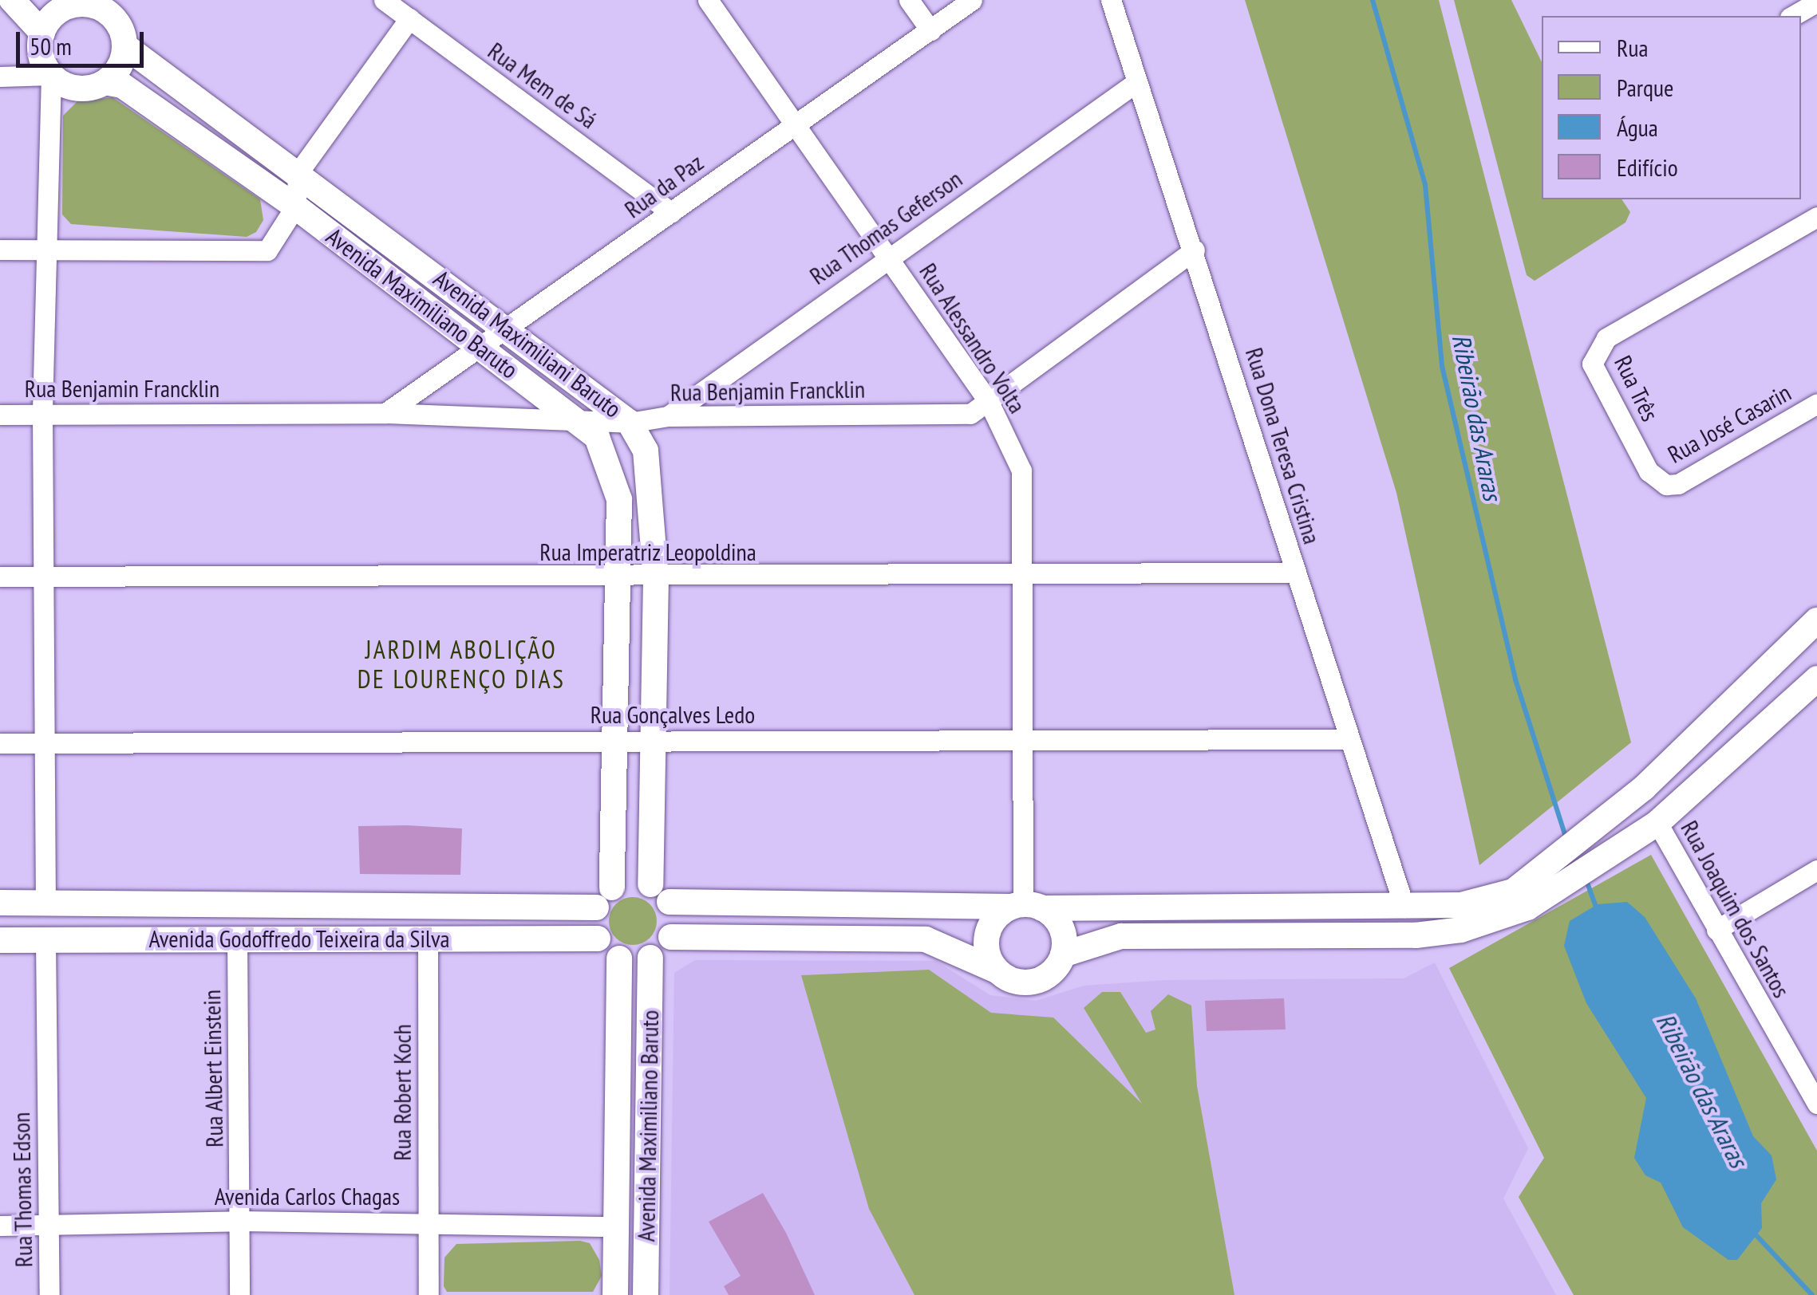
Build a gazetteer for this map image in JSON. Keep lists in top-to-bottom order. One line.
{"streets":{"street":["Rua Mem de Sá","Rua da Paz","Rua Thomas Geferson","Avenida Maximiliano Baruto","Rua Alessandro Volta","Avenida Maximiliani Baruto","Rua Benjamin Francklin","Rua Três","Rua José Casarin","Rua Dona Teresa Cristina","Rua Imperatriz Leopoldina","Rua Gonçalves Ledo","Rua Joaquim dos Santos","Avenida Godoffredo Teixeira da Silva","Rua Albert Einstein","Rua Robert Koch","Rua Thomas Edson","Avenida Carlos Chagas"]},"crossings":[["Rua Mem de Sá","Rua da Paz"],["Rua da Paz","Avenida Maximiliano Baruto"],["Rua da Paz","Rua Alessandro Volta"],["Rua da Paz","Avenida Maximiliani Baruto"],["Rua da Paz","Rua Benjamin Francklin"],["Rua Thomas Geferson","Rua Alessandro Volta"],["Rua Thomas Geferson","Rua Benjamin Francklin"],["Rua Thomas Geferson","Rua Dona Teresa Cristina"],["Avenida Maximiliano Baruto","Avenida Maximiliani Baruto"],["Avenida Maximiliano Baruto","Rua Benjamin Francklin"],["Avenida Maximiliano Baruto","Rua Imperatriz Leopoldina"],["Avenida Maximiliano Baruto","Rua Gonçalves Ledo"],["Avenida Maximiliano Baruto","Avenida Godoffredo Teixeira da Silva"],["Avenida Maximiliano Baruto","Avenida Carlos Chagas"],["Rua Alessandro Volta","Rua Benjamin Francklin"],["Rua Alessandro Volta","Rua Imperatriz Leopoldina"],["Rua Alessandro Volta","Rua Gonçalves Ledo"],["Avenida Maximiliani Baruto","Rua Benjamin Francklin"],["Avenida Maximiliani Baruto","Rua Imperatriz Leopoldina"],["Avenida Maximiliani Baruto","Rua Gonçalves Ledo"],["Avenida Maximiliani Baruto","Avenida Godoffredo Teixeira da Silva"],["Rua Benjamin Francklin","Rua Dona Teresa Cristina"],["Rua Três","Rua José Casarin"],["Rua Dona Teresa Cristina","Rua Imperatriz Leopoldina"],["Rua Dona Teresa Cristina","Rua Gonçalves Ledo"],["Avenida Godoffredo Teixeira da Silva","Rua Albert Einstein"],["Avenida Godoffredo Teixeira da Silva","Rua Robert Koch"],["Avenida Godoffredo Teixeira da Silva","Rua Thomas Edson"],["Rua Albert Einstein","Avenida Carlos Chagas"],["Rua Robert Koch","Avenida Carlos Chagas"],["Rua Thomas Edson","Avenida Carlos Chagas"]],"districts":["JARDIM ABOLIÇÃO DE LOURENÇO DIAS"],"water":["Ribeirão das Araras"],"legend":["Rua","Parque","Água","Edifício"],"scale_bar":"50 m"}
